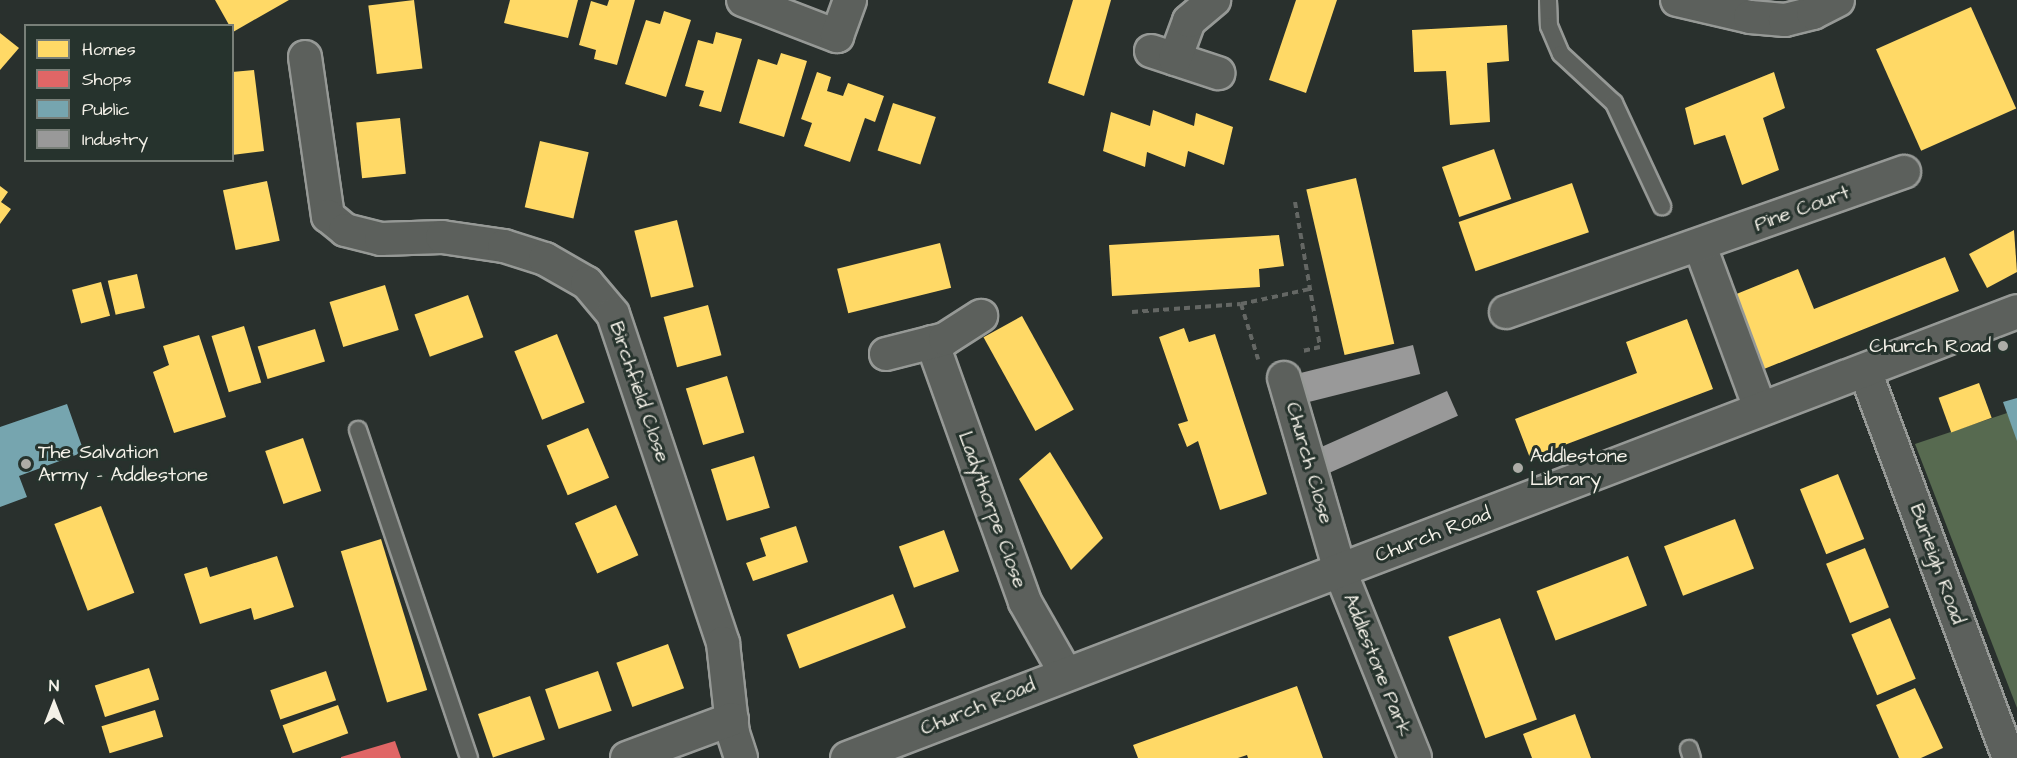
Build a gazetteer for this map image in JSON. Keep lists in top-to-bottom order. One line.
{"streets":{"main road":["Church Road"],"street":["Pine Court","Birchfield Close","Church Close","Ladythorpe Close","Burleigh Road","Addlestone Park"]},"crossings":[["Church Close","Church Road"],["Church Close","Addlestone Park"],["Ladythorpe Close","Church Road"],["Church Road","Burleigh Road"],["Church Road","Addlestone Park"]],"places":["Church Road","The Salvation Army - Addlestone","Addlestone Library"],"legend":["Homes","Shops","Public","Industry"],"north":"top"}
